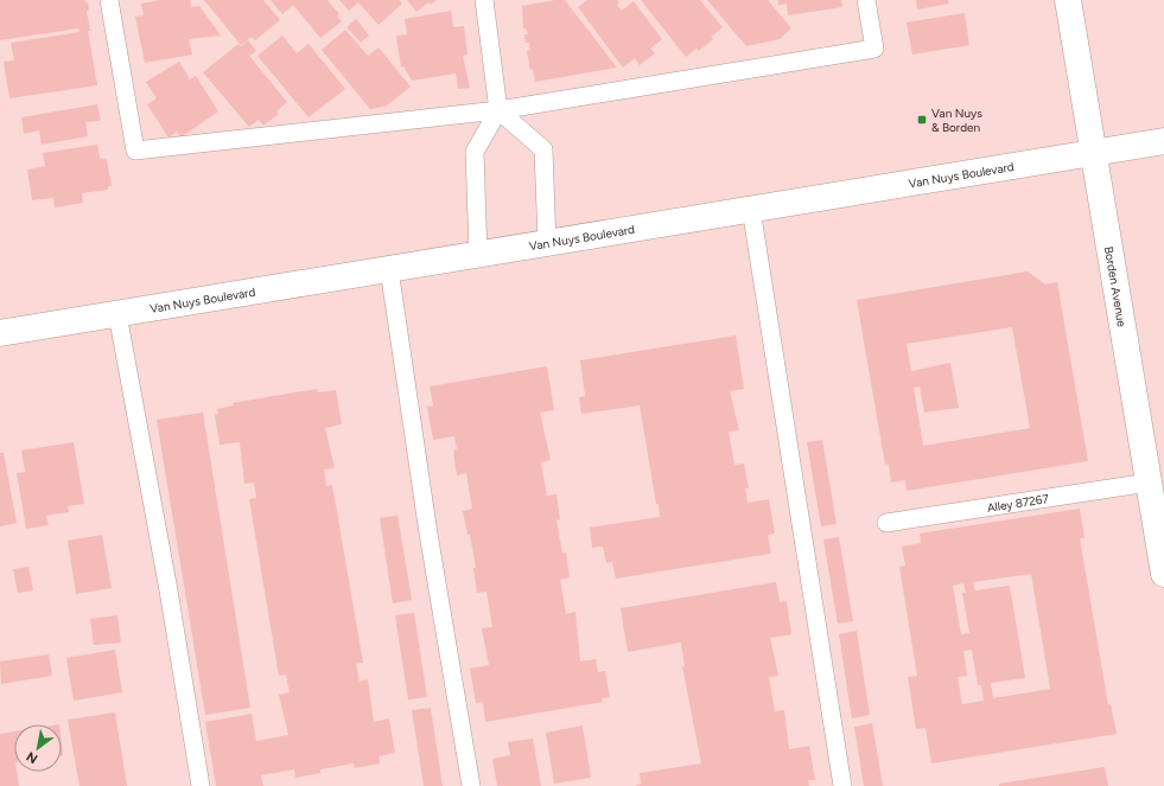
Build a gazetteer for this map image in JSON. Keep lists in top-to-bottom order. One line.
{"streets":{"main road":["Van Nuys Boulevard","Borden Avenue"],"lane":["Alley 87267"]},"crossings":[["Van Nuys Boulevard","Borden Avenue"],["Borden Avenue","Alley 87267"]],"places":{"transit":["Van Nuys & Borden"]},"north":"bottom left"}
